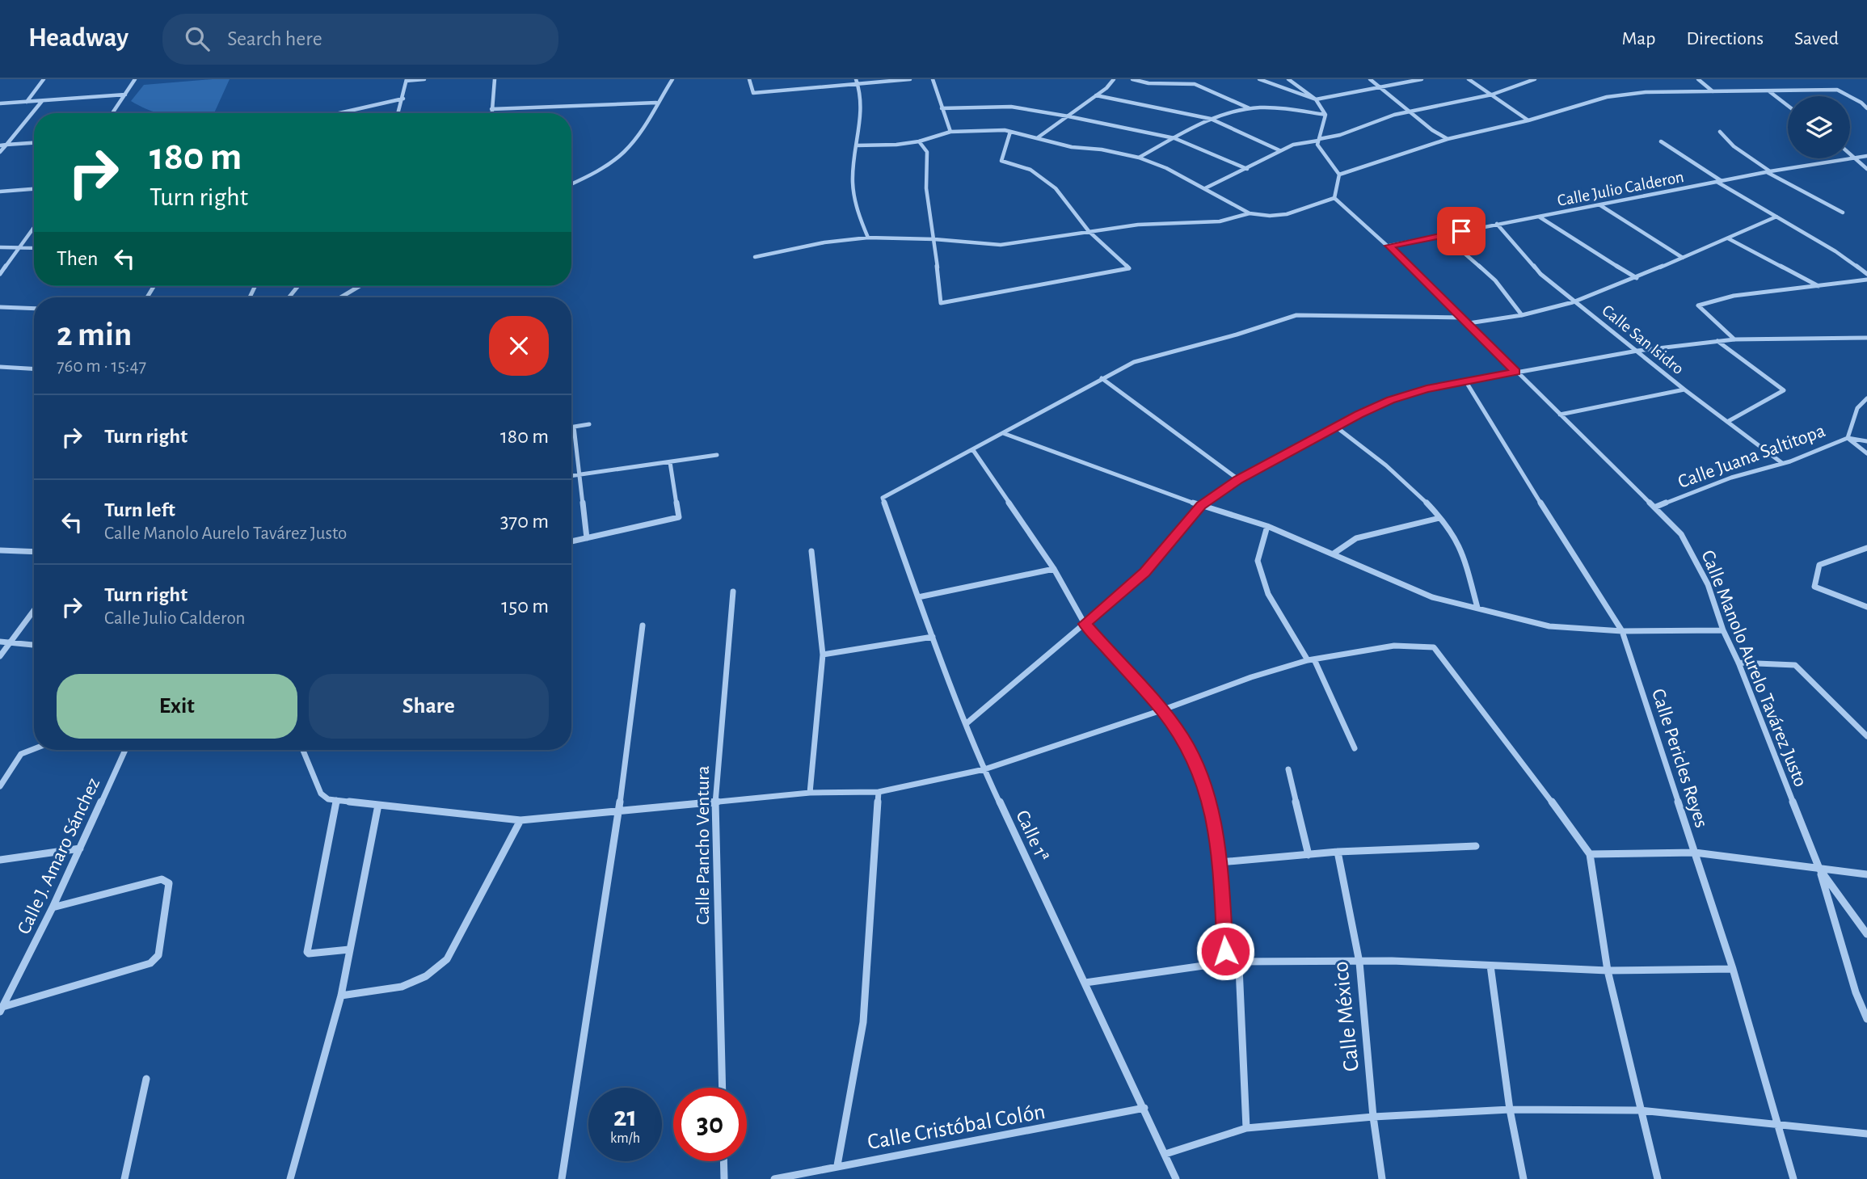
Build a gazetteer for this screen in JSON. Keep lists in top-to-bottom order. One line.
{"streets":{"street":["Calle Julio Calderon","Calle San Isidro","Calle Juana Saltitopa","Calle Manolo Aurelo Tavárez Justo","Calle Pericles Reyes","Calle 1ª","Calle Pancho Ventura","Calle J. Amaro Sánchez","Calle México","Calle Cristóbal Colón"]},"crossings":[["Calle Julio Calderon","Calle San Isidro"],["Calle Julio Calderon","Calle Manolo Aurelo Tavárez Justo"],["Calle San Isidro","Calle Juana Saltitopa"],["Calle Juana Saltitopa","Calle Manolo Aurelo Tavárez Justo"],["Calle 1ª","Calle Cristóbal Colón"]],"page":{"header":"Headway","search":"Search here","nav":["Map","Directions","Saved"],"turn":["180 m","Turn right"],"then":"Then","heading":["2 min","760 m · 15:47"],"list":[{"name":"Turn right","value":"180 m"},{"name":"Turn left","note":"Calle Manolo Aurelo Tavárez Justo","value":"370 m"},{"name":"Turn right","note":"Calle Julio Calderon","value":"150 m"}],"buttons":["Exit","Share"],"speed":"21 km/h","limit":"30"}}
